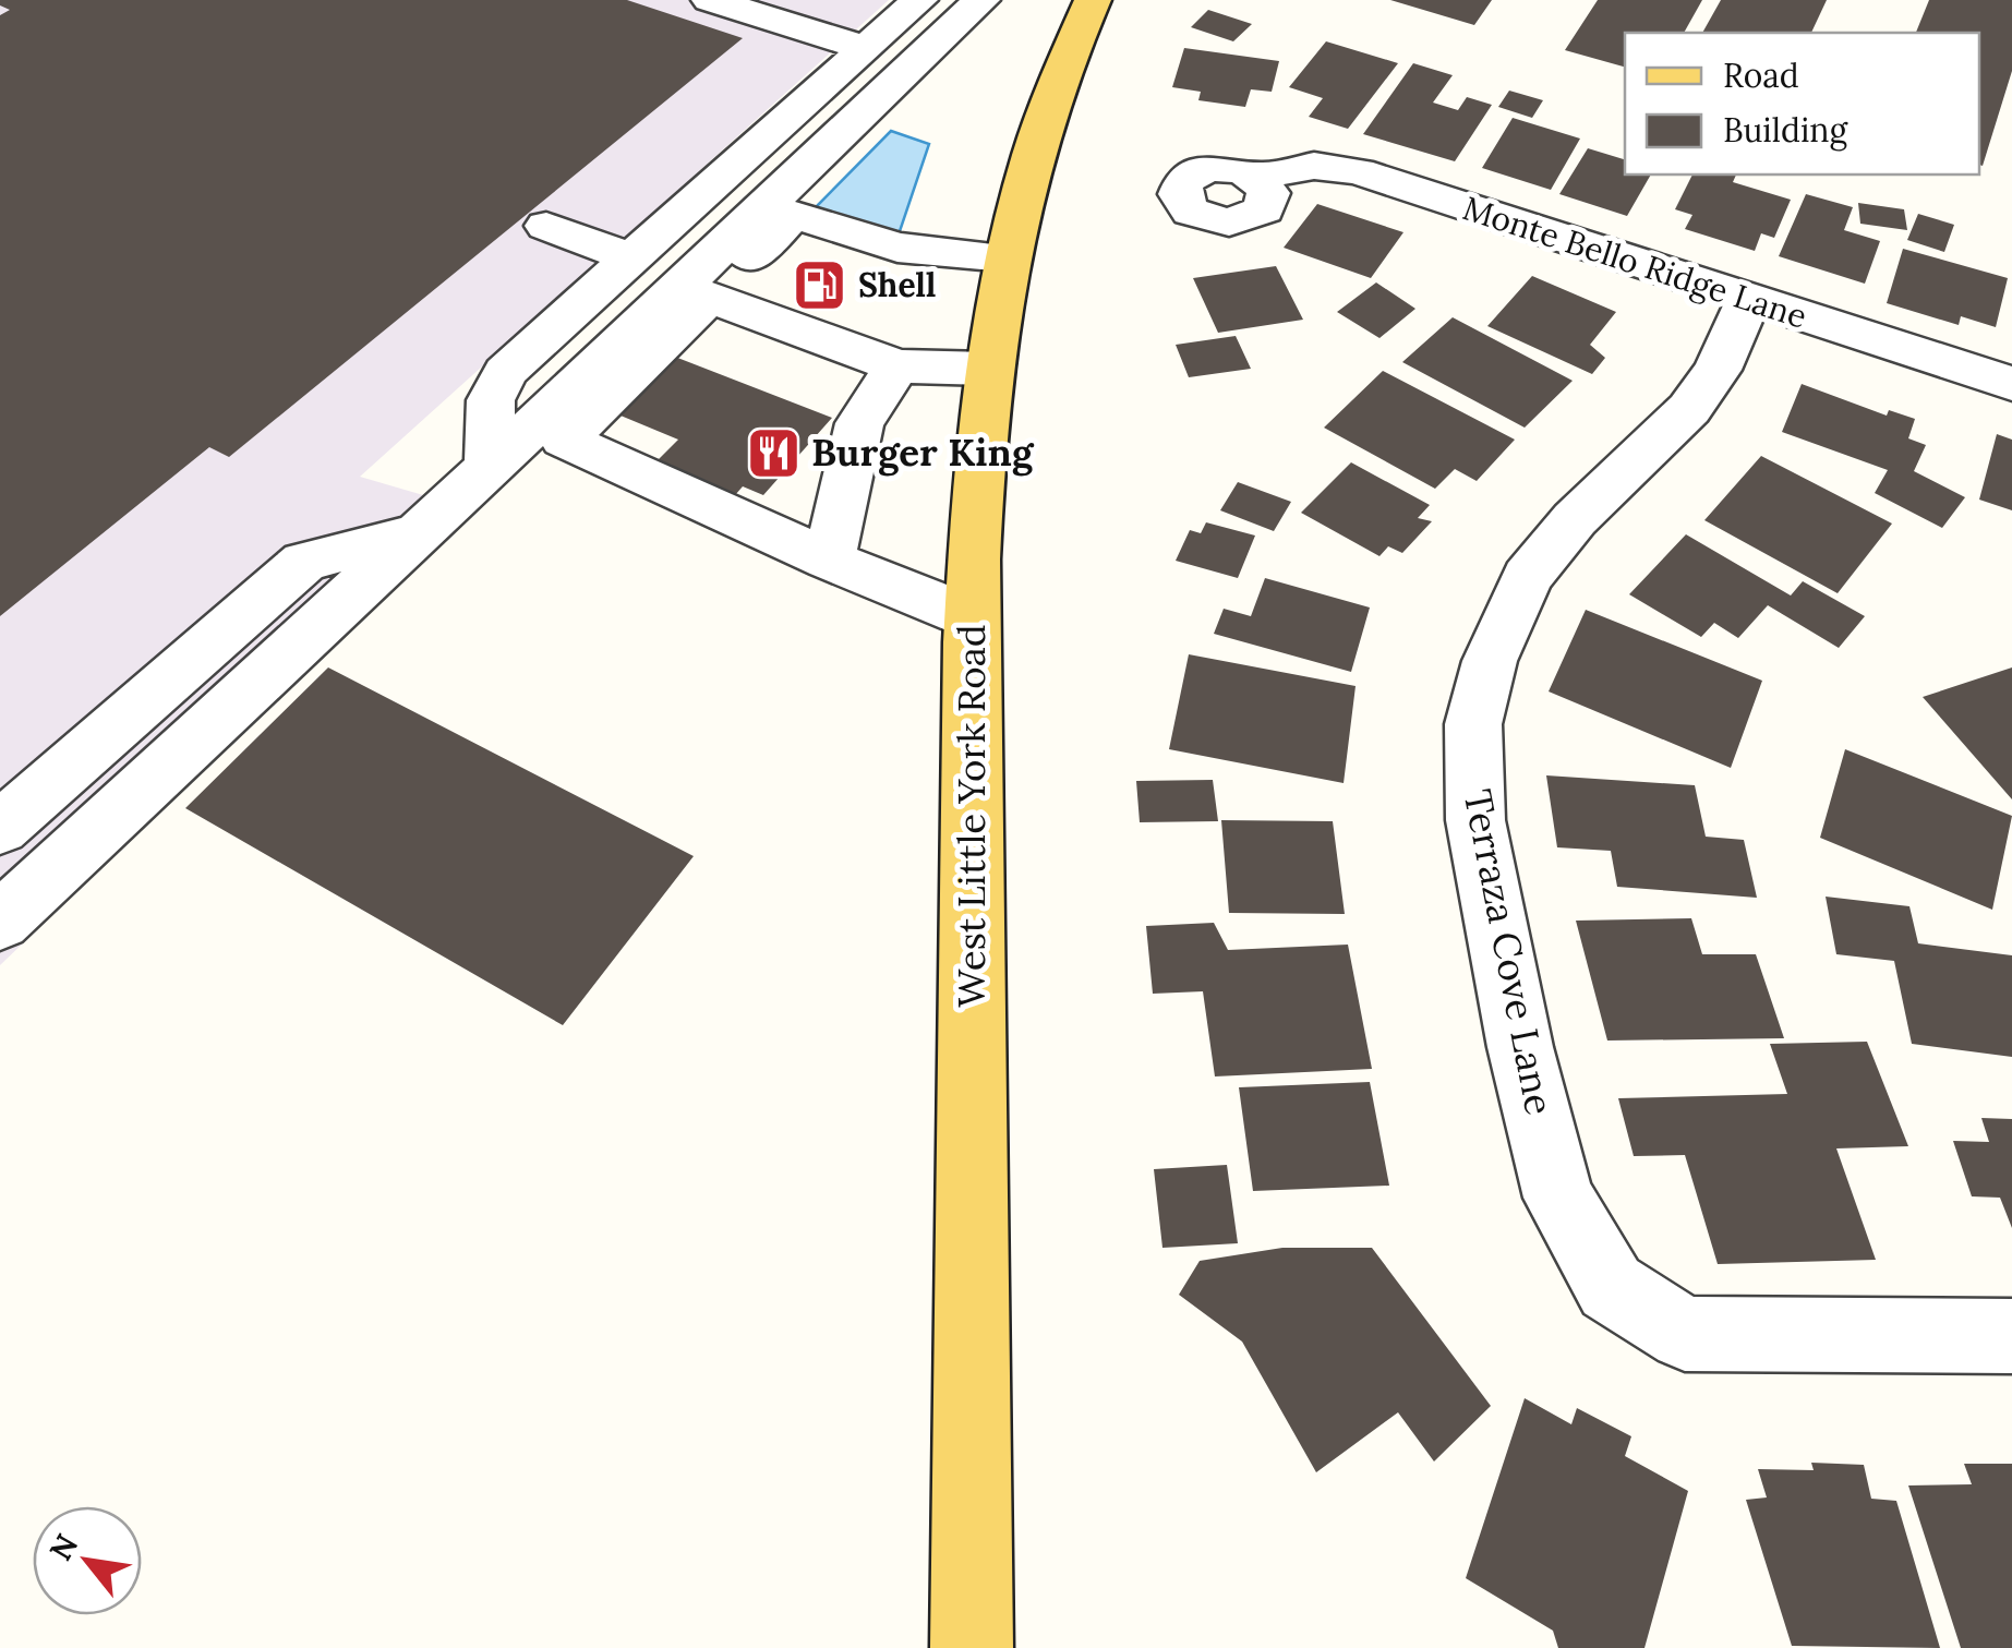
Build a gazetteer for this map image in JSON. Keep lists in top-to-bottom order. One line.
{"streets":{"main road":["West Little York Road"],"street":["Monte Bello Ridge Lane","Terraza Cove Lane"]},"crossings":[["Monte Bello Ridge Lane","Terraza Cove Lane"]],"places":{"fuel station":["Shell"],"restaurant":["Burger King"]},"legend":["Road","Building"],"north":"top left"}
